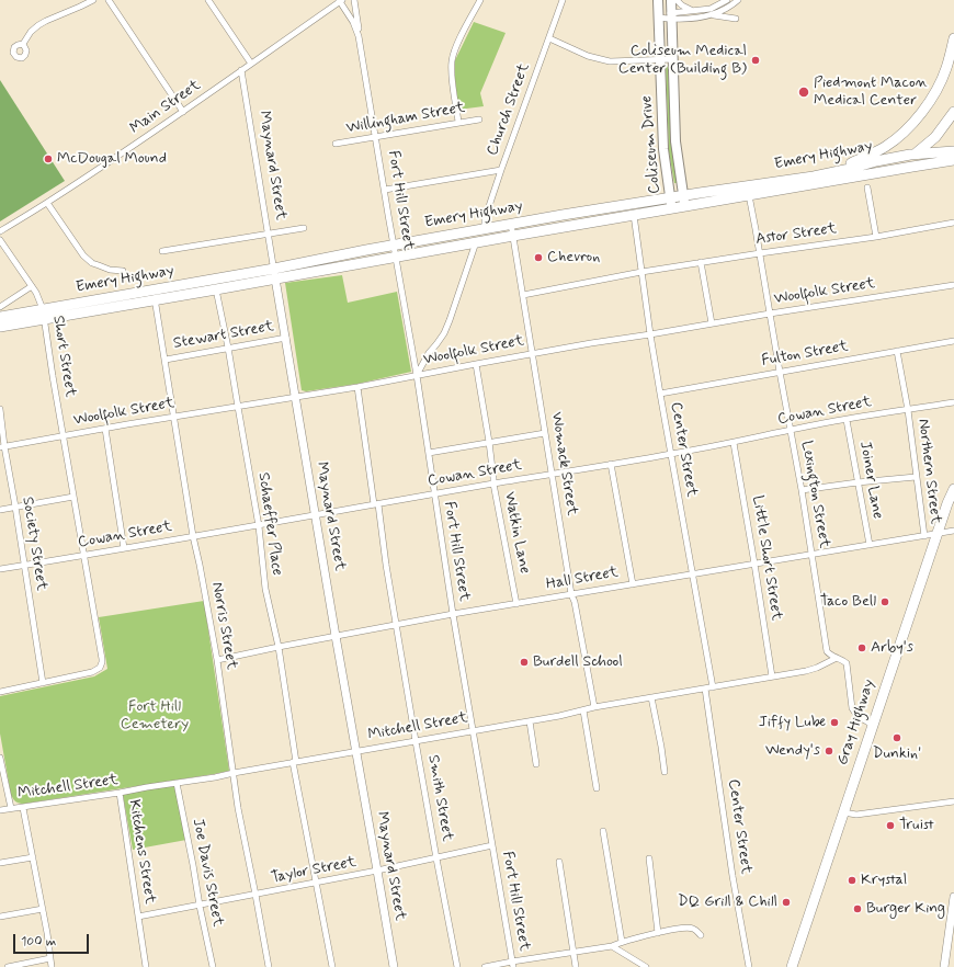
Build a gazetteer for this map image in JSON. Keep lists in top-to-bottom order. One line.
{"streets":{"highway":["Emery Highway","Gray Highway"],"main road":["Coliseum Drive"],"street":["Main Street","Church Street","Willingham Street","Maynard Street","Fort Hill Street","Astor Street","Woolfolk Street","Stewart Street","Fulton Street","Short Street","Cowan Street","Center Street","Womack Street","Northern Street","Joiner Lane","Lexington Street","Schaeffer Place","Watkin Lane","Society Street","Little Short Street","Hall Street","Norris Street","Mitchell Street","Smith Street","Kitchens Street","Taylor Street","Joe Davis Street"]},"crossings":[["Main Street","Maynard Street"],["Main Street","Fort Hill Street"],["Church Street","Emery Highway"],["Willingham Street","Fort Hill Street"],["Coliseum Drive","Emery Highway"],["Emery Highway","Maynard Street"],["Emery Highway","Fort Hill Street"],["Emery Highway","Short Street"],["Emery Highway","Center Street"],["Emery Highway","Womack Street"],["Emery Highway","Lexington Street"],["Emery Highway","Schaeffer Place"],["Emery Highway","Norris Street"],["Maynard Street","Woolfolk Street"],["Maynard Street","Stewart Street"],["Maynard Street","Cowan Street"],["Maynard Street","Hall Street"],["Maynard Street","Mitchell Street"],["Maynard Street","Taylor Street"],["Fort Hill Street","Woolfolk Street"],["Fort Hill Street","Cowan Street"],["Fort Hill Street","Hall Street"],["Fort Hill Street","Mitchell Street"],["Fort Hill Street","Taylor Street"],["Astor Street","Center Street"],["Astor Street","Womack Street"],["Astor Street","Lexington Street"],["Woolfolk Street","Short Street"],["Woolfolk Street","Center Street"],["Woolfolk Street","Womack Street"],["Woolfolk Street","Lexington Street"],["Woolfolk Street","Schaeffer Place"],["Woolfolk Street","Watkin Lane"],["Woolfolk Street","Society Street"],["Woolfolk Street","Norris Street"],["Woolfolk Street","Smith Street"],["Stewart Street","Schaeffer Place"],["Stewart Street","Norris Street"],["Fulton Street","Center Street"],["Fulton Street","Northern Street"],["Fulton Street","Lexington Street"],["Short Street","Cowan Street"],["Short Street","Society Street"],["Cowan Street","Center Street"],["Cowan Street","Womack Street"],["Cowan Street","Northern Street"],["Cowan Street","Joiner Lane"],["Cowan Street","Lexington Street"],["Cowan Street","Schaeffer Place"],["Cowan Street","Watkin Lane"],["Cowan Street","Society Street"],["Cowan Street","Little Short Street"],["Cowan Street","Norris Street"],["Cowan Street","Smith Street"],["Center Street","Hall Street"],["Center Street","Mitchell Street"],["Womack Street","Hall Street"],["Womack Street","Mitchell Street"],["Northern Street","Hall Street"],["Joiner Lane","Hall Street"],["Lexington Street","Hall Street"],["Lexington Street","Gray Highway"],["Lexington Street","Mitchell Street"],["Schaeffer Place","Hall Street"],["Schaeffer Place","Mitchell Street"],["Schaeffer Place","Taylor Street"],["Watkin Lane","Hall Street"],["Little Short Street","Hall Street"],["Little Short Street","Mitchell Street"],["Hall Street","Norris Street"],["Hall Street","Gray Highway"],["Hall Street","Smith Street"],["Norris Street","Mitchell Street"],["Norris Street","Taylor Street"],["Mitchell Street","Smith Street"],["Mitchell Street","Kitchens Street"],["Mitchell Street","Joe Davis Street"],["Smith Street","Taylor Street"],["Kitchens Street","Taylor Street"],["Taylor Street","Joe Davis Street"]],"parks":["Fort Hill Cemetery"],"places":["Coliseum Medical Center (Building B)","Piedmont Macon Medical Center","McDougal Mound","Chevron","Taco Bell","Arby's","Burdell School","Jiffy Lube","Dunkin'","Wendy's","Truist","Krystal","DQ Grill & Chill","Burger King"],"scale_bar":"100 m"}
